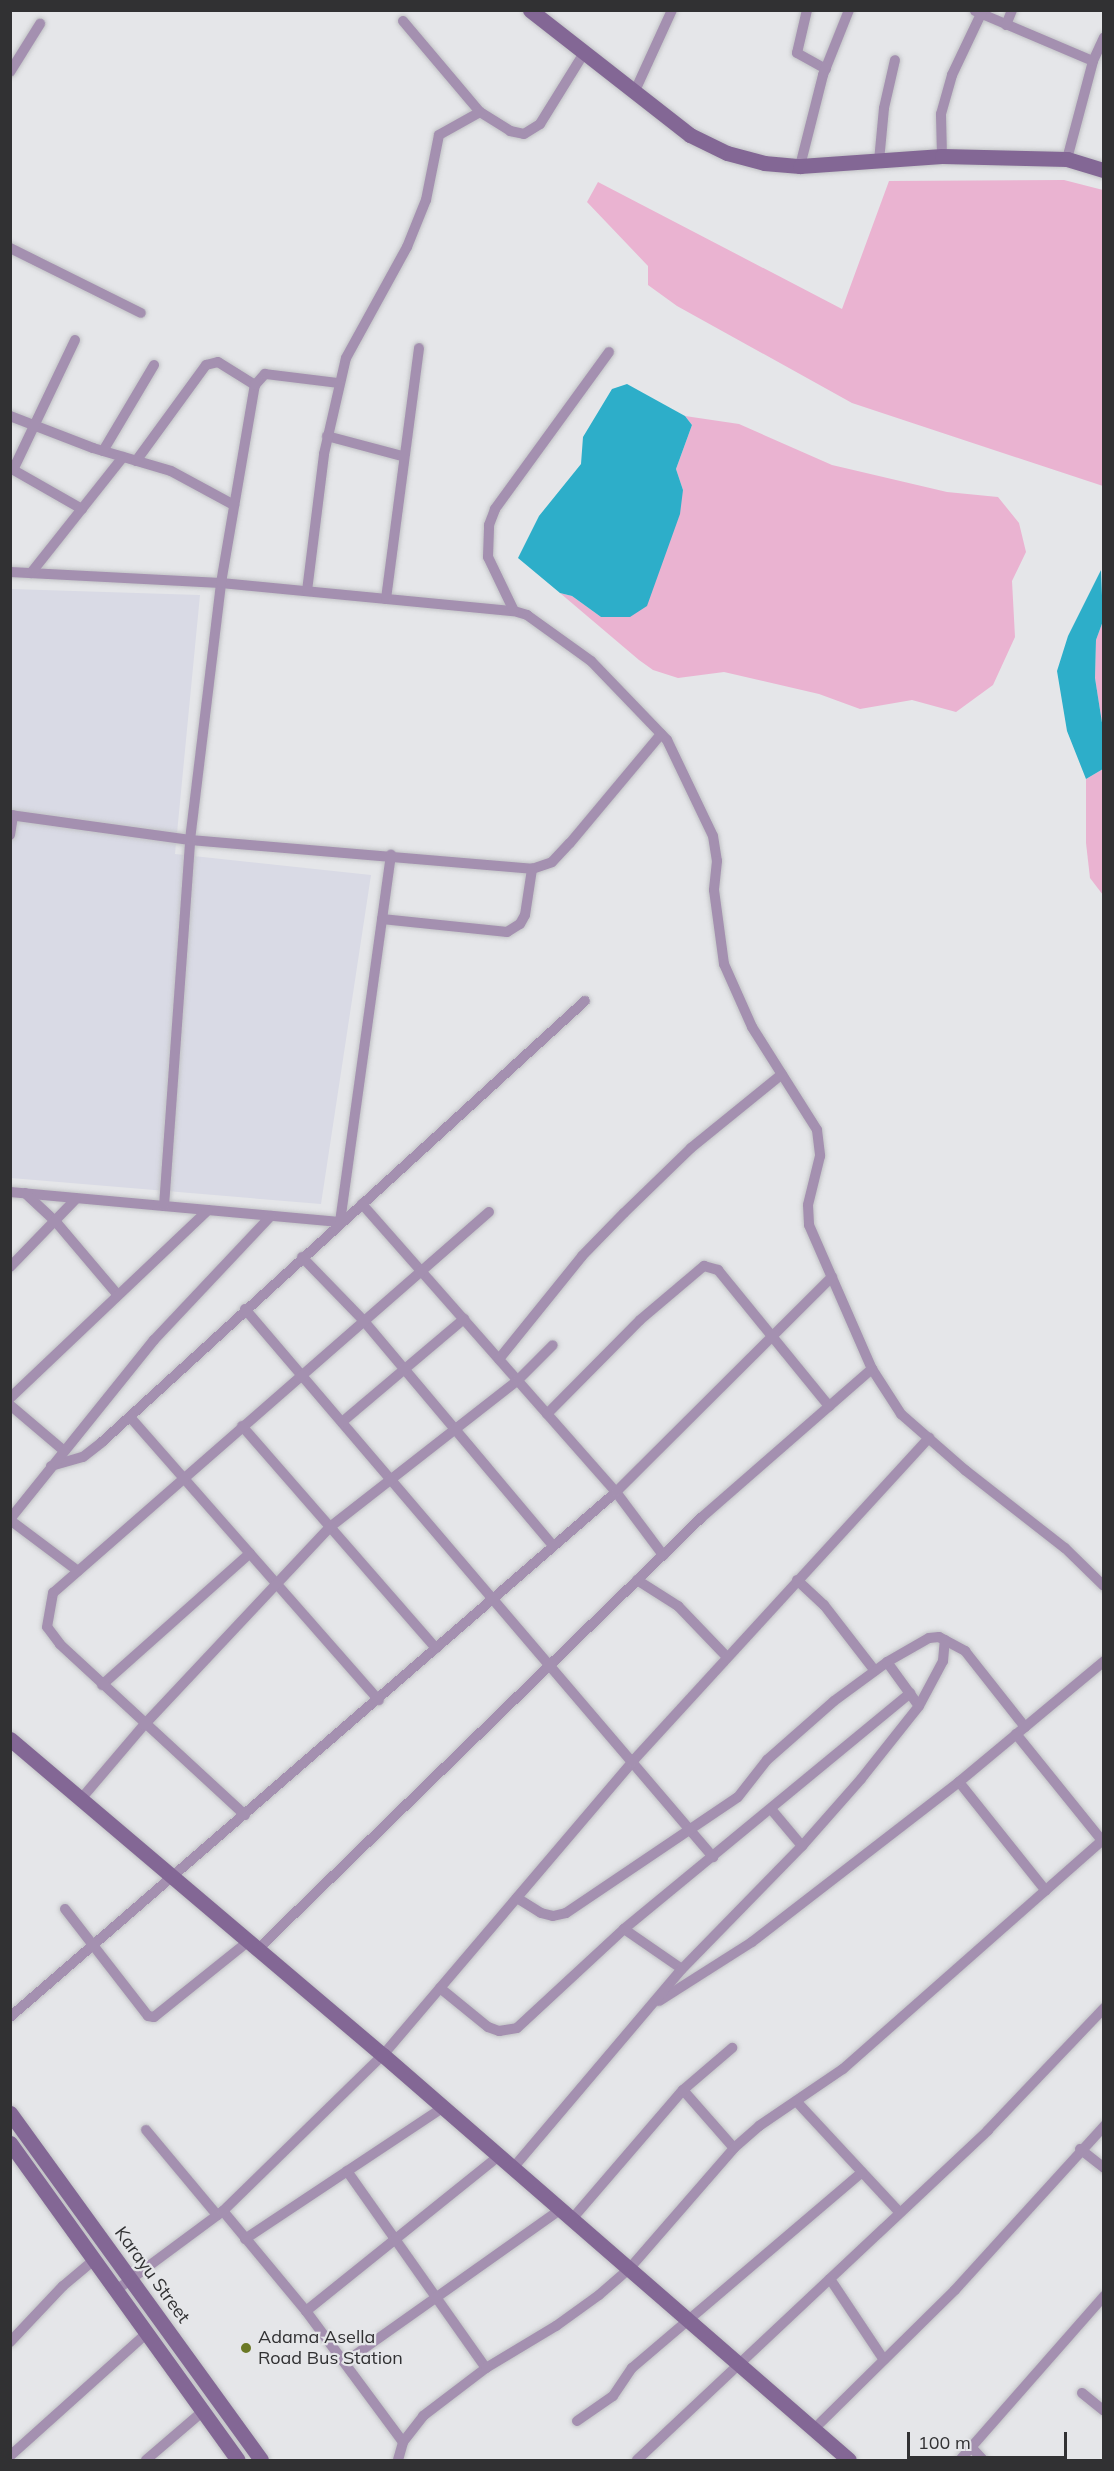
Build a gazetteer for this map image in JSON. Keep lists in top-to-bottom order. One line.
{"streets":{"street":["Karayu Street"]},"places":["Adama Asella Road Bus Station"],"scale_bar":"100 m"}
